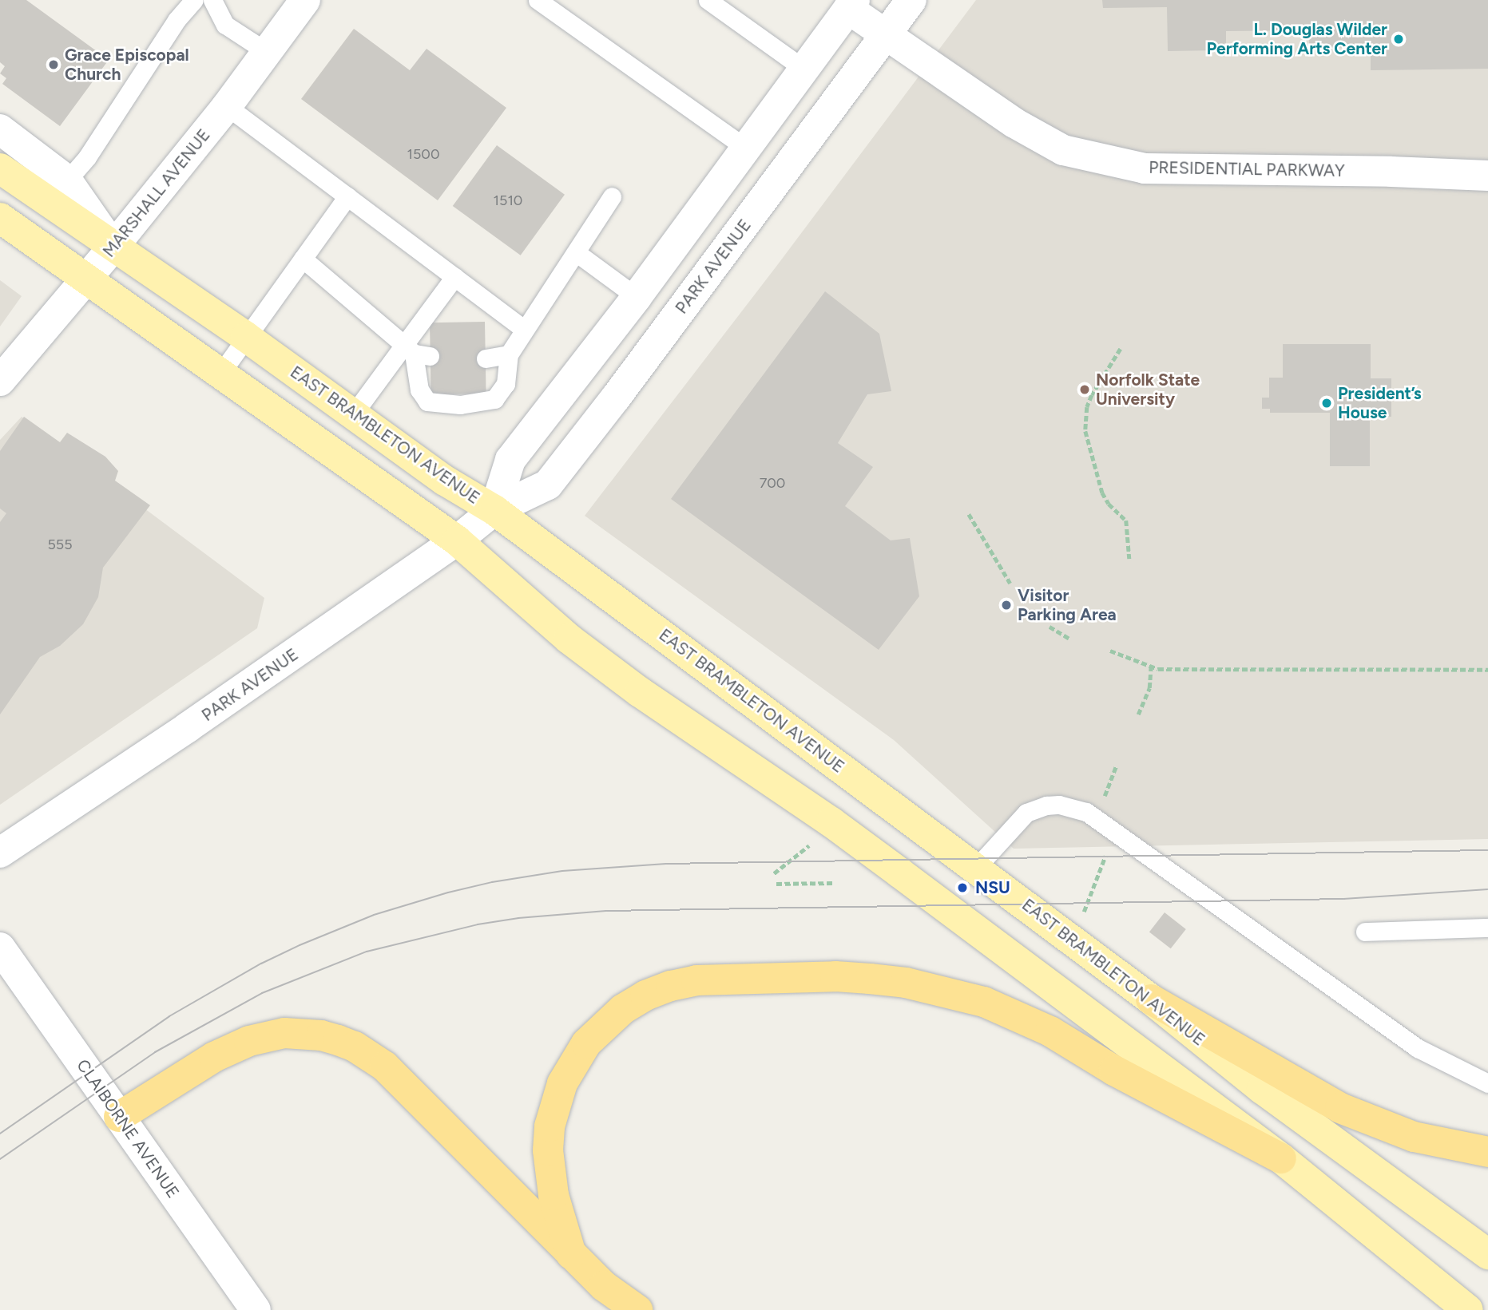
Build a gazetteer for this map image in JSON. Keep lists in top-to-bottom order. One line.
{"streets":{"main road":["PRESIDENTIAL PARKWAY","MARSHALL AVENUE","PARK AVENUE","EAST BRAMBLETON AVENUE","CLAIBORNE AVENUE"]},"crossings":[["PRESIDENTIAL PARKWAY","PARK AVENUE"],["MARSHALL AVENUE","EAST BRAMBLETON AVENUE"],["PARK AVENUE","EAST BRAMBLETON AVENUE"]],"places":["L. Douglas Wilder Performing Arts Center","Grace Episcopal Church","Norfolk State University","President’s House","Visitor Parking Area","NSU"],"house_numbers":["1500","1510","700","555"]}
